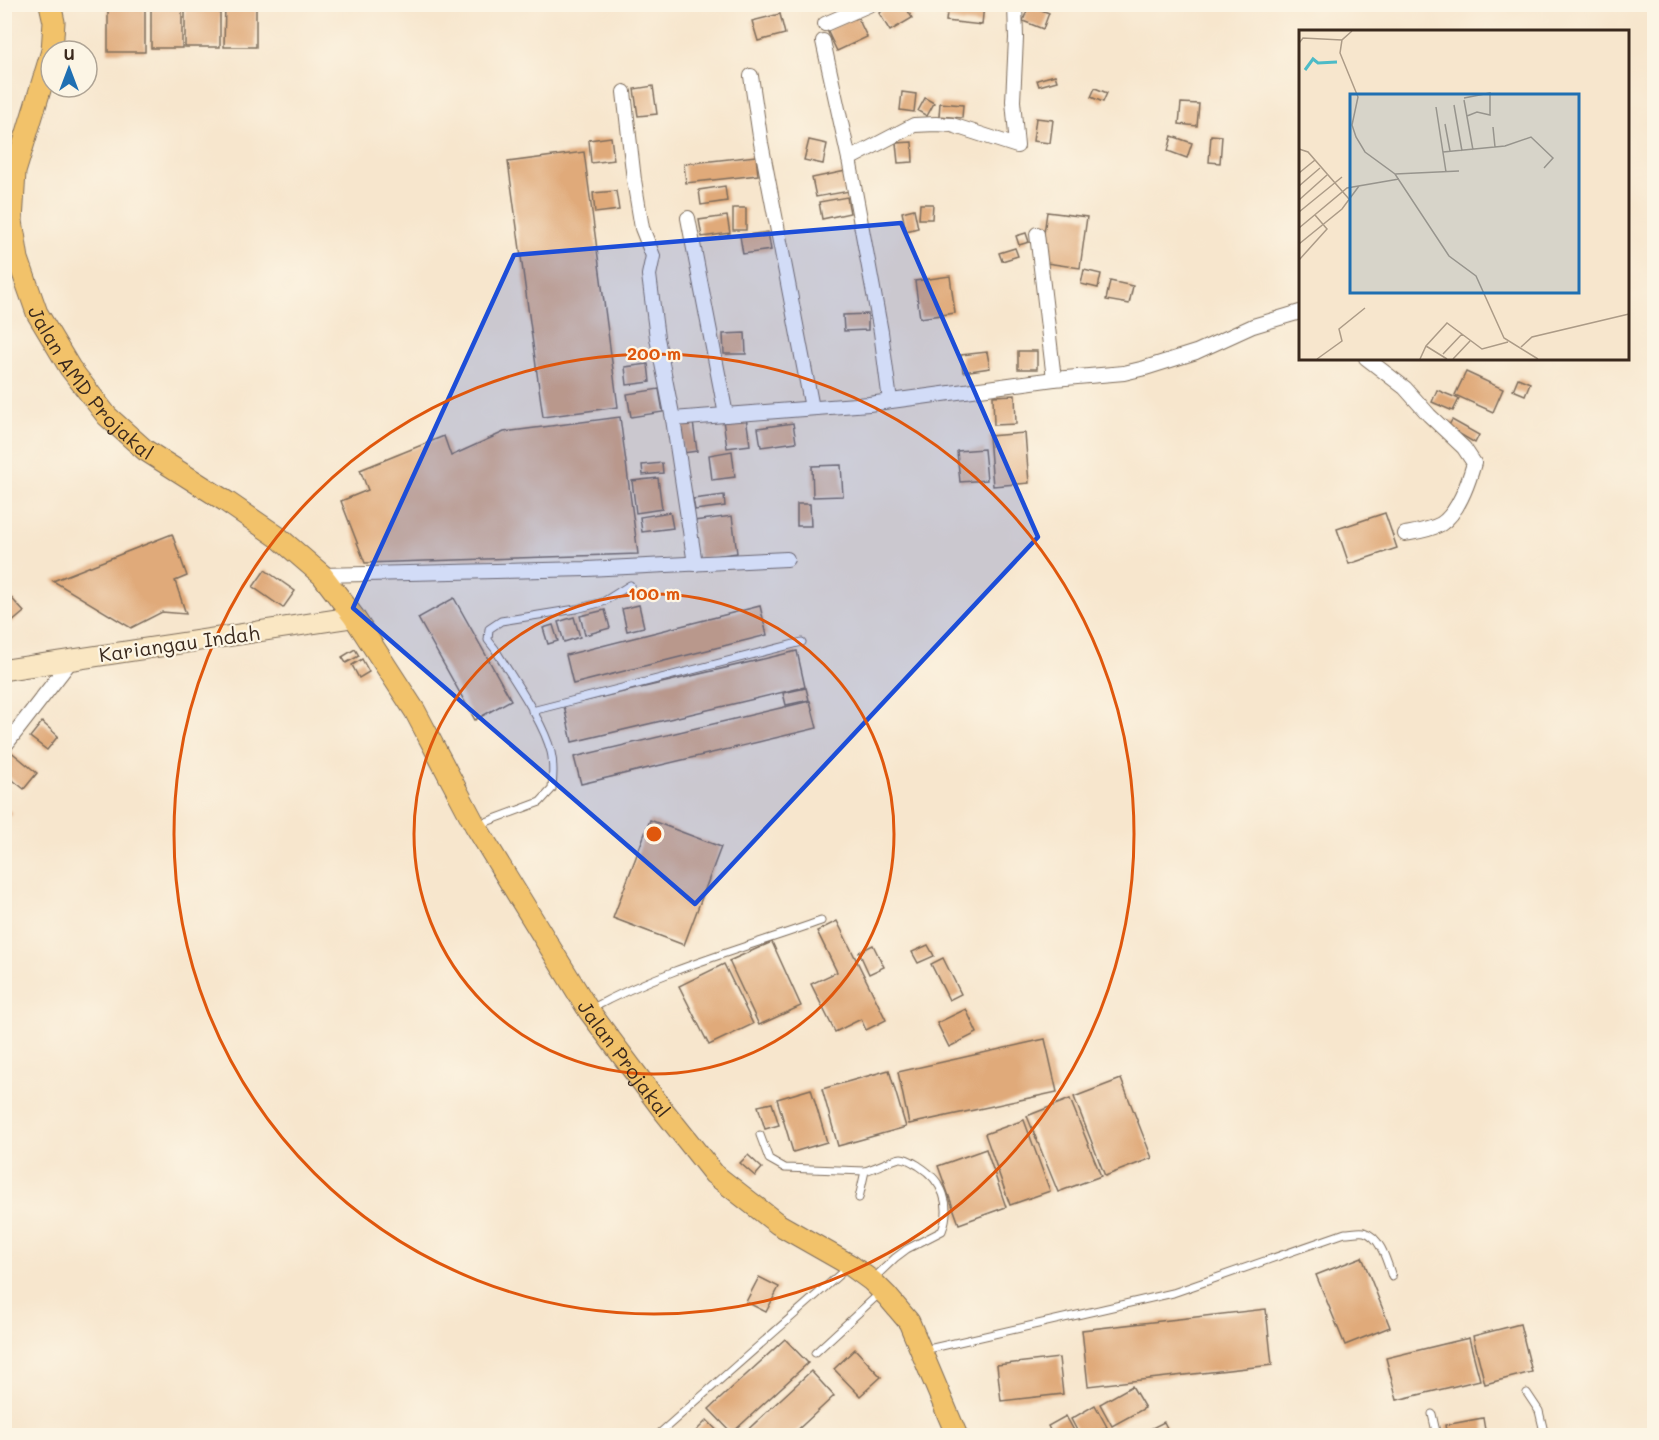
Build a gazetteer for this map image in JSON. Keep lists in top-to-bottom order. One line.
{"streets":{"main road":["Jalan AMD Projakal","Jalan Projakal"],"street":["Kariangau Indah"]},"crossings":[["Jalan AMD Projakal","Kariangau Indah"],["Jalan AMD Projakal","Jalan Projakal"],["Kariangau Indah","Jalan Projakal"]],"north":"top","rings":["200 m","100 m"]}
